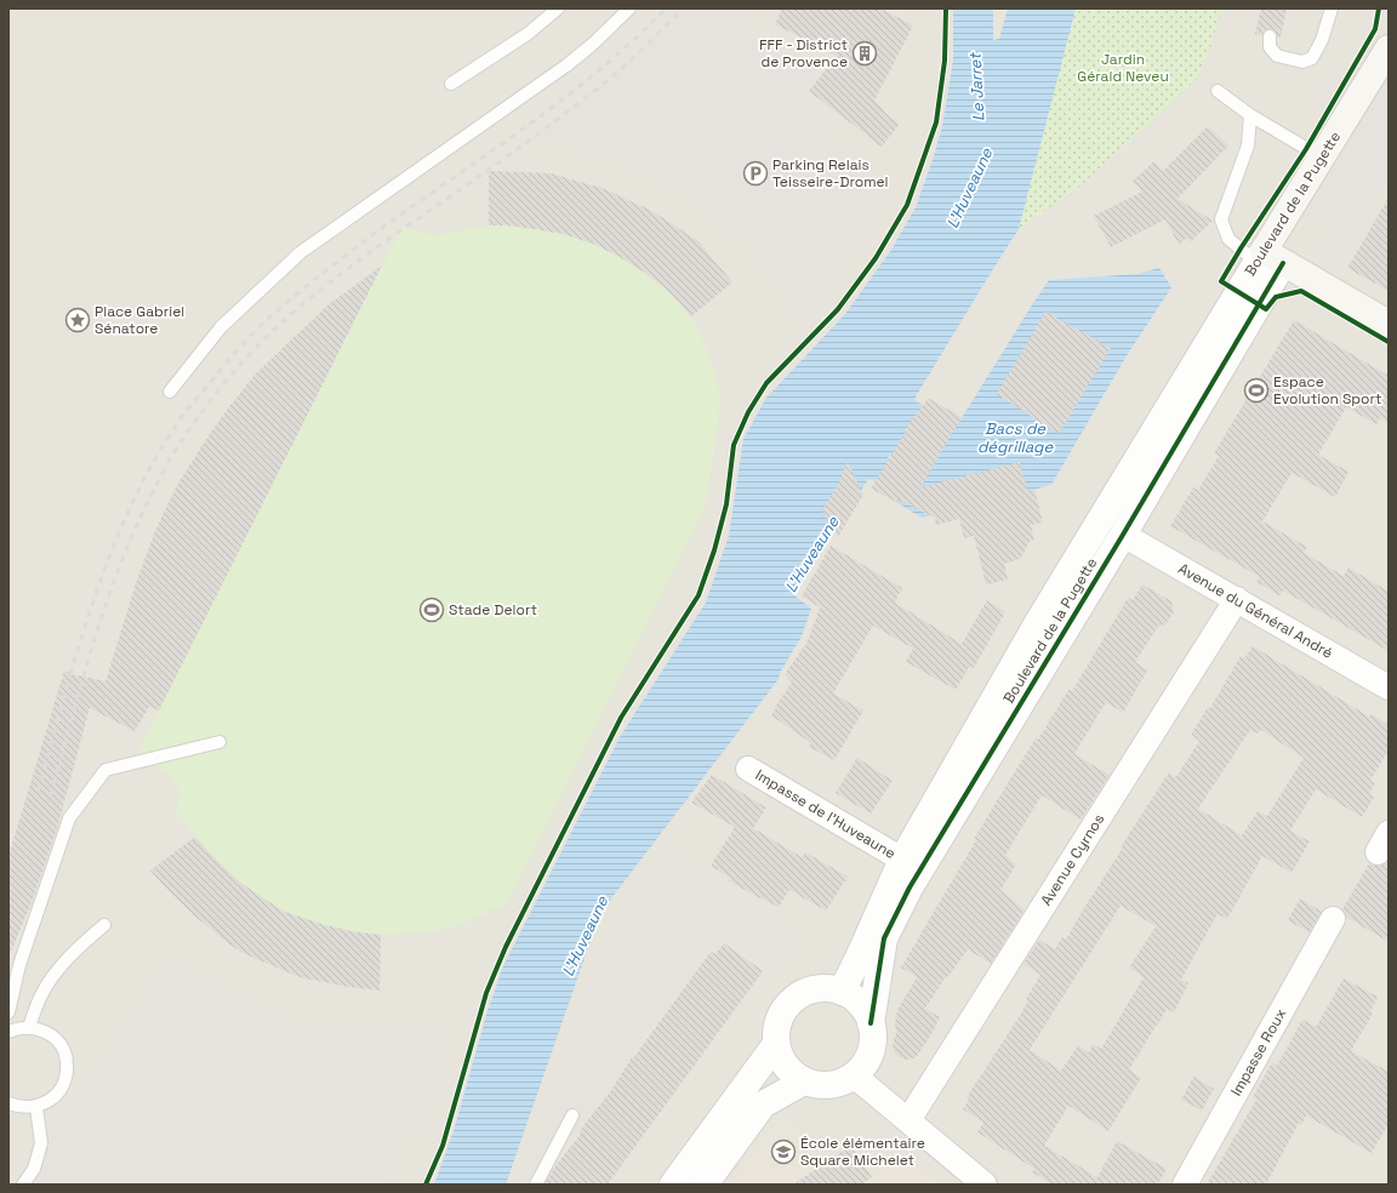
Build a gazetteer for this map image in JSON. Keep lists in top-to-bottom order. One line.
{"streets":{"main road":["Boulevard de la Pugette"],"street":["Avenue du Général André","Impasse de l'Huveaune","Avenue Cyrnos","Impasse Roux"]},"crossings":[["Boulevard de la Pugette","Avenue du Général André"],["Boulevard de la Pugette","Impasse de l'Huveaune"],["Avenue du Général André","Avenue Cyrnos"]],"water":["Le Jarret","L'Huveaune","Bacs de dégrillage"],"parks":["Jardin Gérald Neveu"],"places":{"building":["FFF - District de Provence"],"parking":["Parking Relais Teisseire-Dromel"],"place":["Place Gabriel Sénatore"],"sports":["Espace Evolution Sport","Stade Delort"],"school or university":["École élémentaire Square Michelet"]}}
